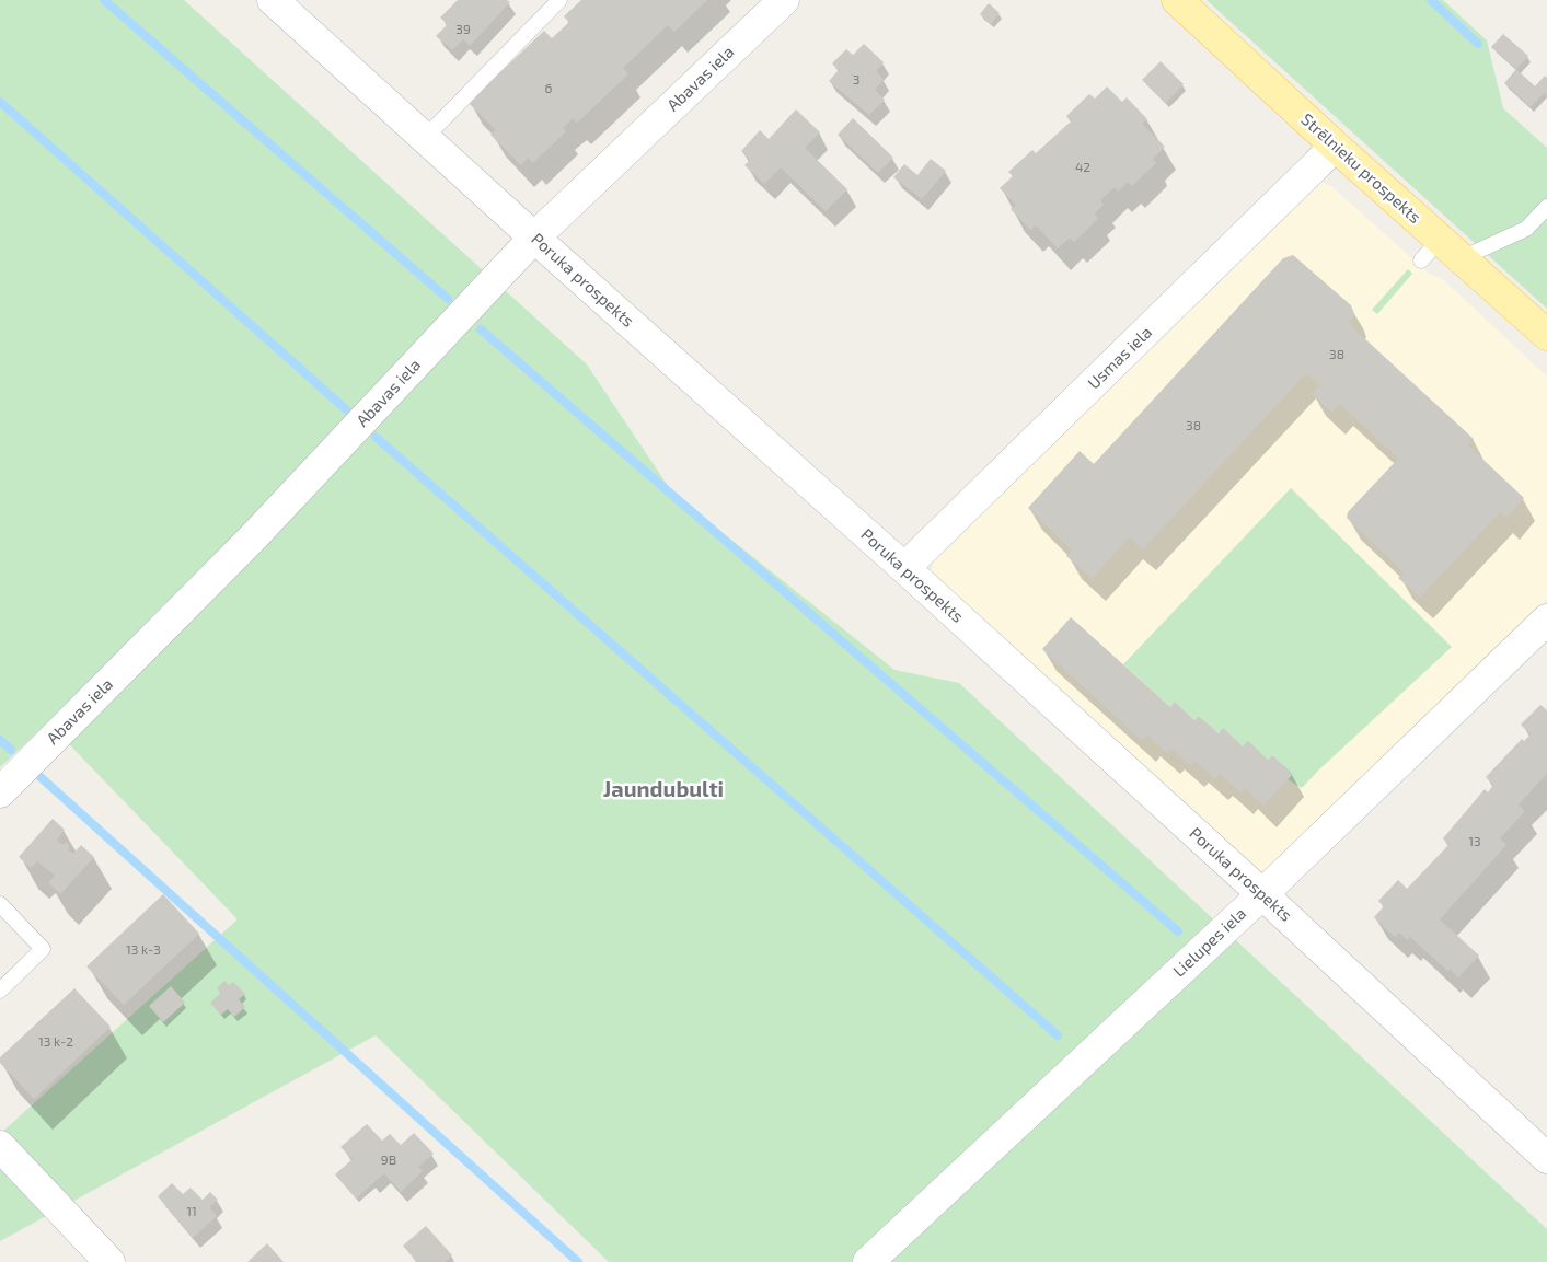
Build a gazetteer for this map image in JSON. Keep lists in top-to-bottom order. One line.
{"streets":{"main road":["Strēlnieku prospekts"],"street":["Abavas iela","Poruka prospekts","Usmas iela","Lielupes iela"]},"crossings":[["Abavas iela","Poruka prospekts"],["Strēlnieku prospekts","Usmas iela"],["Poruka prospekts","Usmas iela"],["Poruka prospekts","Lielupes iela"]],"districts":["Jaundubulti"],"house_numbers":["39","3","6","42","38","38","13","13 k-3","13 k-2","9B","11"]}
